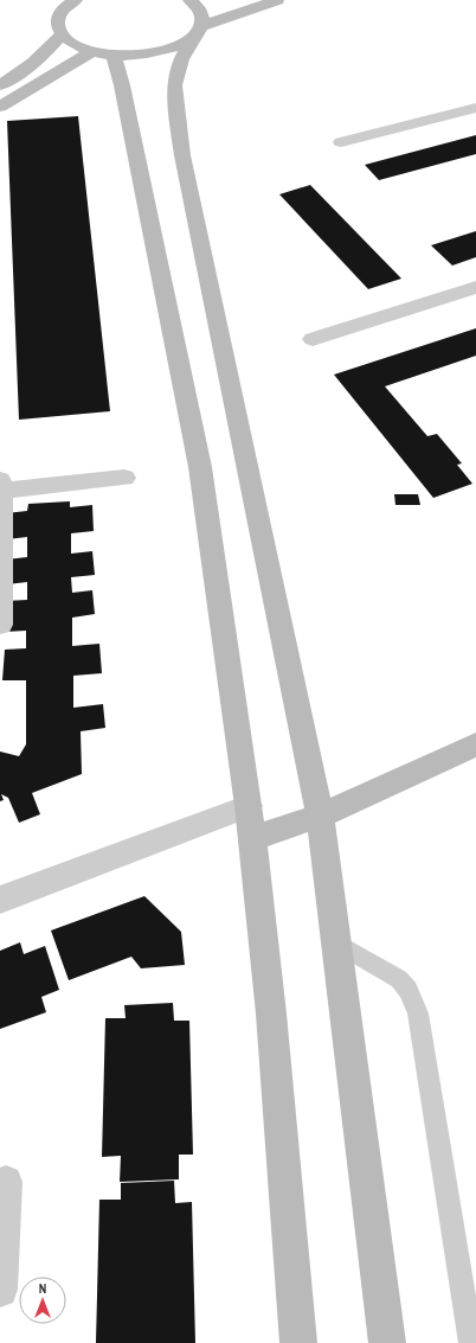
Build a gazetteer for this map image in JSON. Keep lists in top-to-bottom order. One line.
{"north":"top"}
